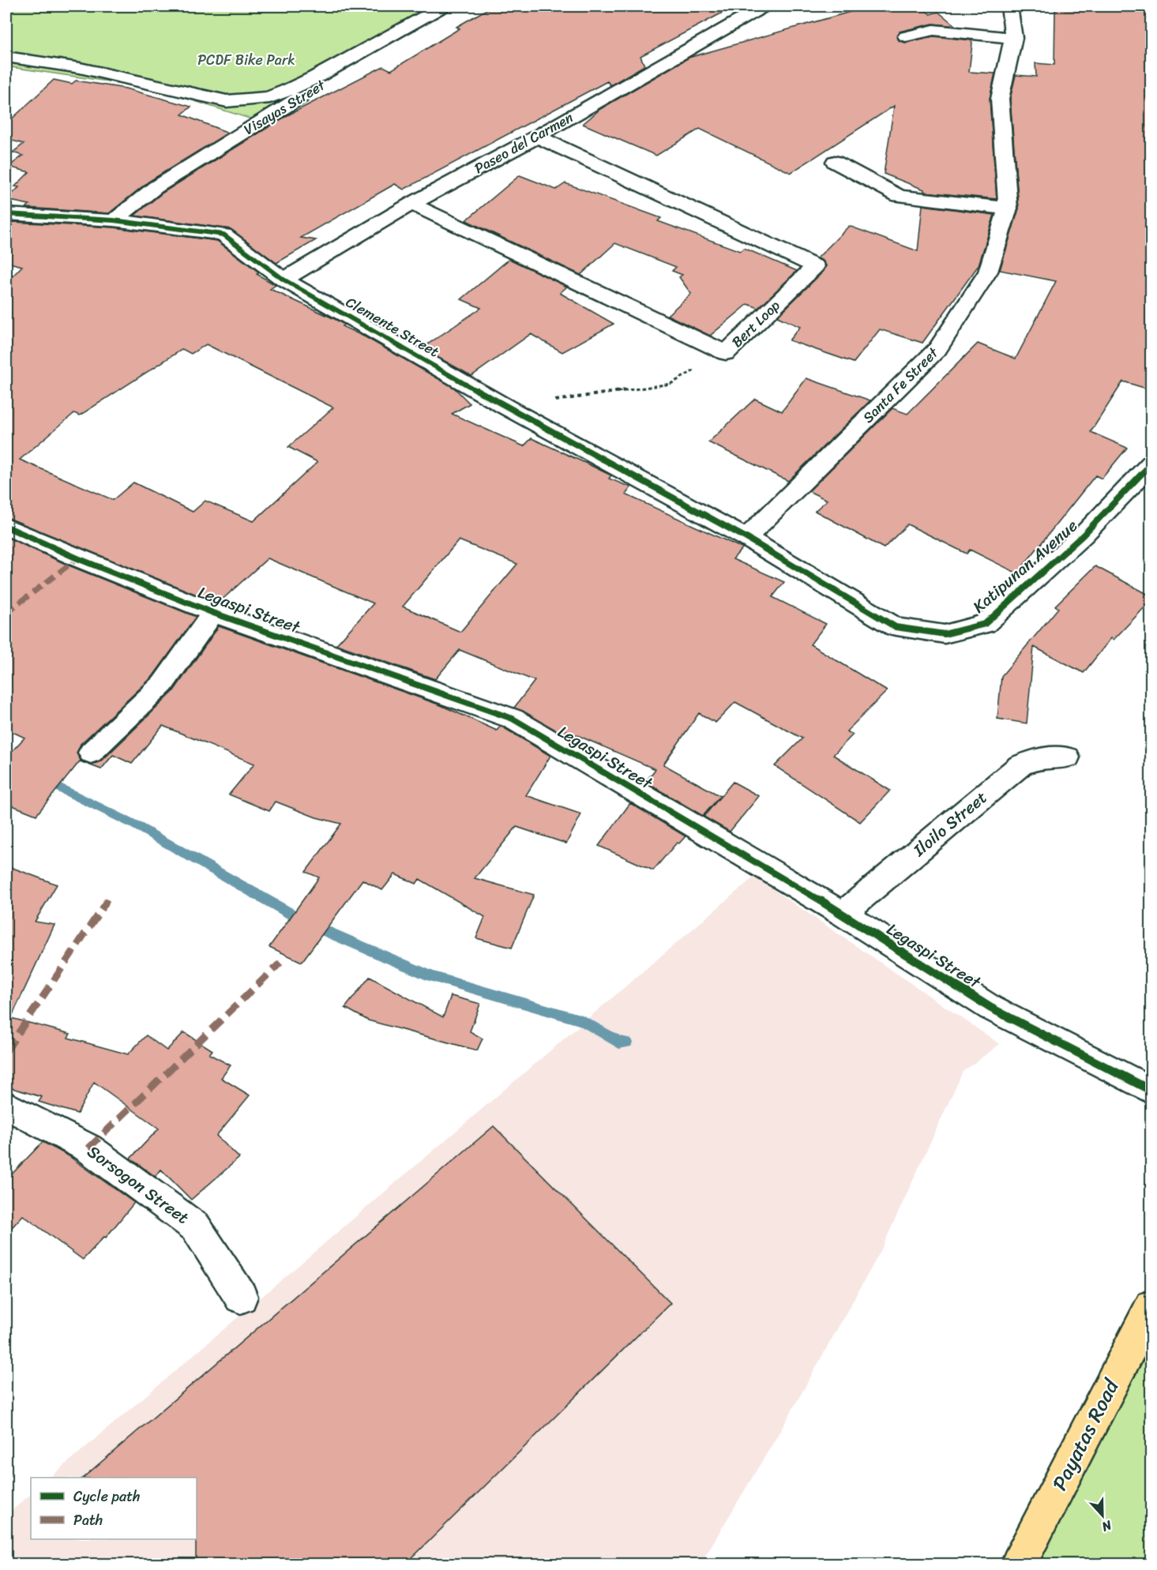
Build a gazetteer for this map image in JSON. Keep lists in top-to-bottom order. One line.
{"streets":{"main road":["Payatas Road"],"street":["Visayas Street","Paseo del Carmen","Bert Loop","Clemente Street","Santa Fe Street","Katipunan Avenue","Legaspi Street","Iloilo Street","Sorsogon Street"]},"crossings":[["Visayas Street","Clemente Street"],["Paseo del Carmen","Bert Loop"],["Paseo del Carmen","Clemente Street"],["Clemente Street","Santa Fe Street"],["Clemente Street","Katipunan Avenue"],["Santa Fe Street","Katipunan Avenue"],["Legaspi Street","Iloilo Street"]],"parks":["PCDF Bike Park"],"legend":["Cycle path","Path"],"north":"bottom"}
